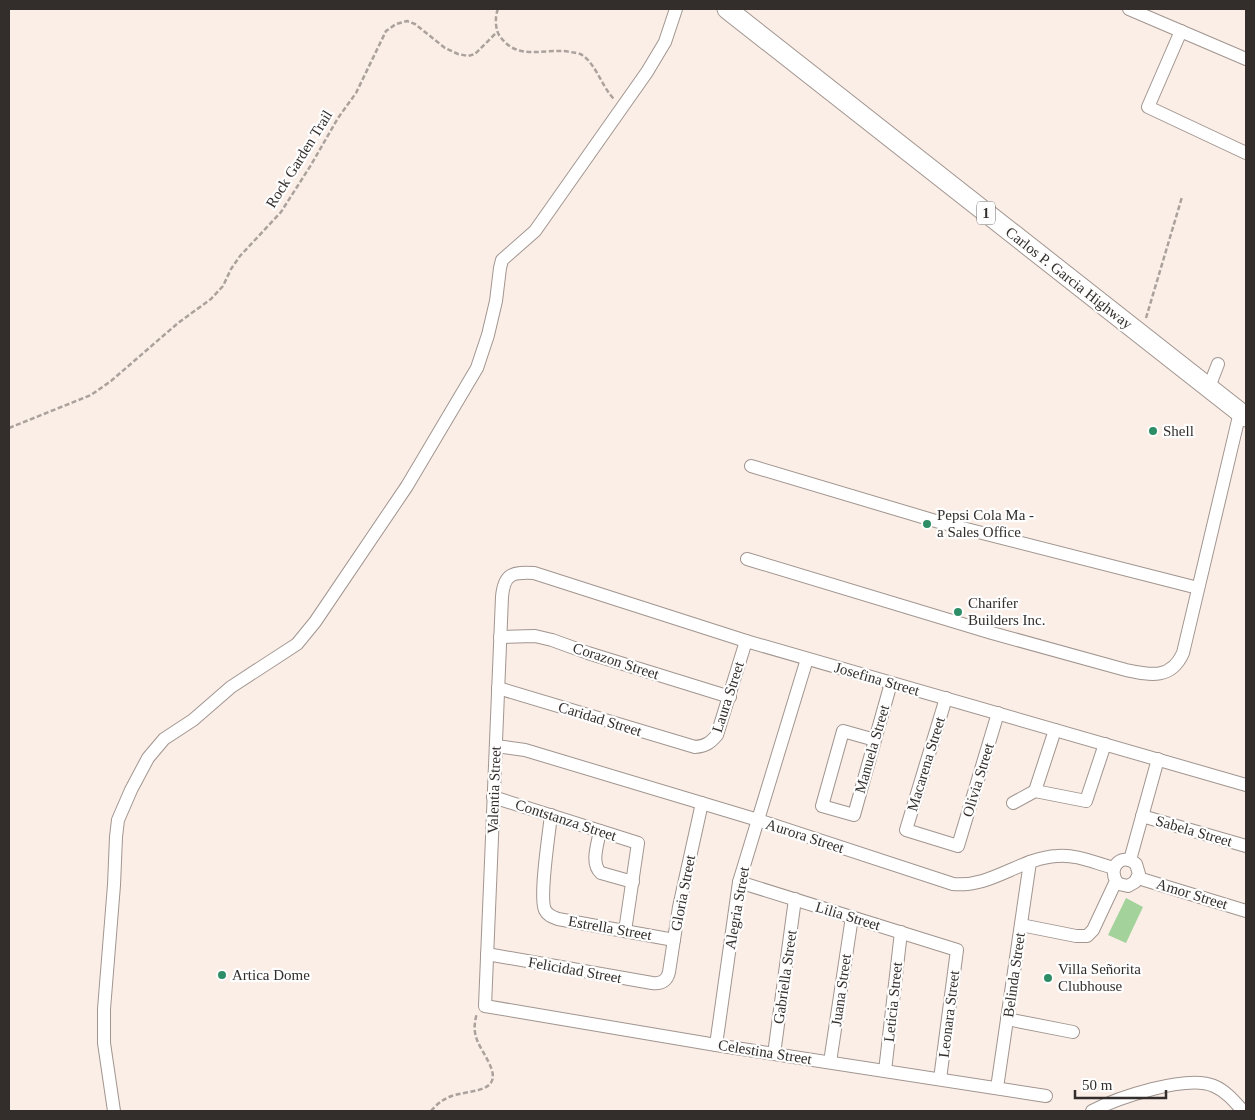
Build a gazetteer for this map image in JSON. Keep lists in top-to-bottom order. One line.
{"streets":{"highway":["1","Carlos P. Garcia Highway"],"street":["Corazon Street","Josefina Street","Laura Street","Caridad Street","Manuela Street","Macarena Street","Olivia Street","Valentia Street","Contstanza Street","Sabela Street","Aurora Street","Gloria Street","Amor Street","Alegria Street","Lilia Street","Estrella Street","Felicidad Street","Belinda Street","Gabriella Street","Juana Street","Leticia Street","Leonara Street","Celestina Street"],"path":["Rock Garden Trail"]},"crossings":[["Corazon Street","Laura Street"],["Corazon Street","Valentia Street"],["Josefina Street","Laura Street"],["Josefina Street","Manuela Street"],["Josefina Street","Macarena Street"],["Josefina Street","Olivia Street"],["Josefina Street","Valentia Street"],["Josefina Street","Alegria Street"],["Laura Street","Caridad Street"],["Caridad Street","Valentia Street"],["Macarena Street","Olivia Street"],["Valentia Street","Contstanza Street"],["Valentia Street","Aurora Street"],["Valentia Street","Felicidad Street"],["Valentia Street","Celestina Street"],["Contstanza Street","Estrella Street"],["Aurora Street","Gloria Street"],["Aurora Street","Amor Street"],["Aurora Street","Alegria Street"],["Aurora Street","Belinda Street"],["Gloria Street","Estrella Street"],["Gloria Street","Felicidad Street"],["Alegria Street","Lilia Street"],["Alegria Street","Celestina Street"],["Lilia Street","Gabriella Street"],["Lilia Street","Juana Street"],["Lilia Street","Leticia Street"],["Lilia Street","Leonara Street"],["Belinda Street","Celestina Street"],["Gabriella Street","Celestina Street"],["Juana Street","Celestina Street"],["Leticia Street","Celestina Street"],["Leonara Street","Celestina Street"]],"places":["Shell","Pepsi Cola Ma - a Sales Office","Charifer Builders Inc.","Artica Dome","Villa Señorita Clubhouse"],"scale_bar":"50 m"}
